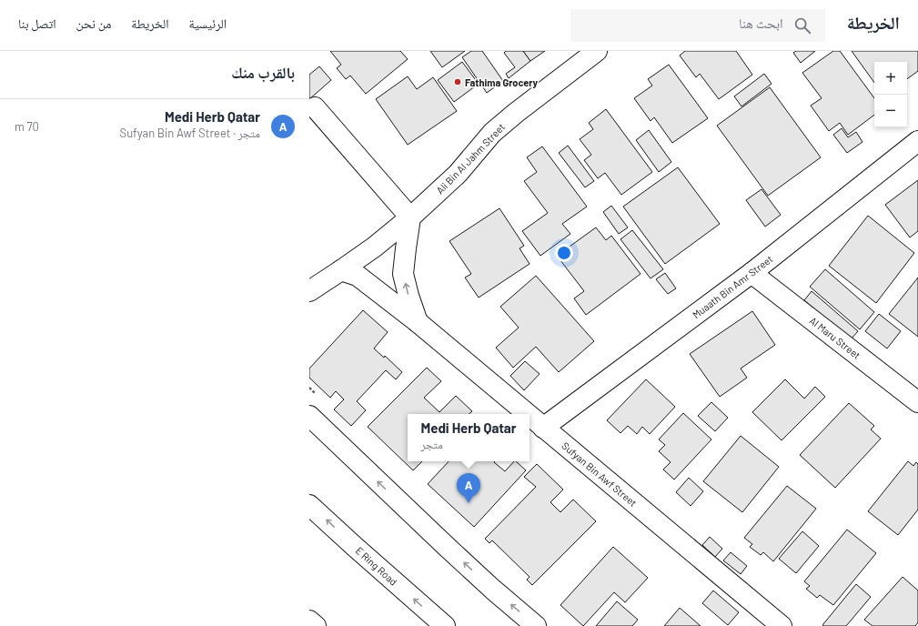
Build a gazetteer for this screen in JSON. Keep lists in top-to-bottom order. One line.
{"streets":{"main road":["Ali Bin Al Jahm Street","Muaath Bin Amr Street","Al Maru Street","Sufyan Bin Awf Street","E Ring Road"]},"crossings":[["Ali Bin Al Jahm Street","Sufyan Bin Awf Street"],["Muaath Bin Amr Street","Al Maru Street"],["Muaath Bin Amr Street","Sufyan Bin Awf Street"]],"places":["Fathima Grocery"],"page":{"header":"الخريطة","search":"ابحث هنا","nav":["الرئيسية","الخريطة","من نحن","اتصل بنا"],"heading":"بالقرب منك","map_buttons":["+","−"],"list":[{"mark":"A","name":"Medi Herb Qatar","note":"متجر · Sufyan Bin Awf Street","value":"70 m"}],"popup":["Medi Herb Qatar","متجر"],"pins":"A"}}
